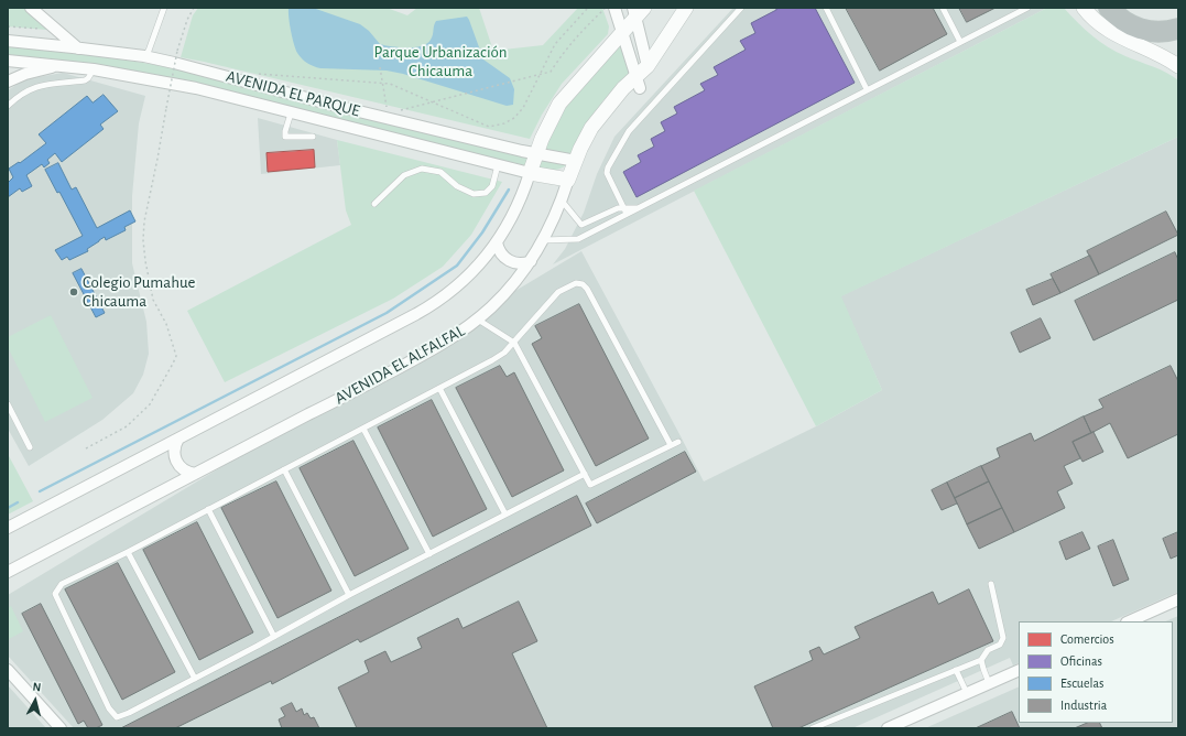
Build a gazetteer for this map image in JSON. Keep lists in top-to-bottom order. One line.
{"streets":{"street":["AVENIDA EL PARQUE","AVENIDA EL ALFALFAL"]},"crossings":[["AVENIDA EL PARQUE","AVENIDA EL ALFALFAL"]],"parks":["Parque Urbanización Chicauma"],"places":["Colegio Pumahue Chicauma"],"legend":["Comercios","Oficinas","Escuelas","Industria"],"north":"top"}
